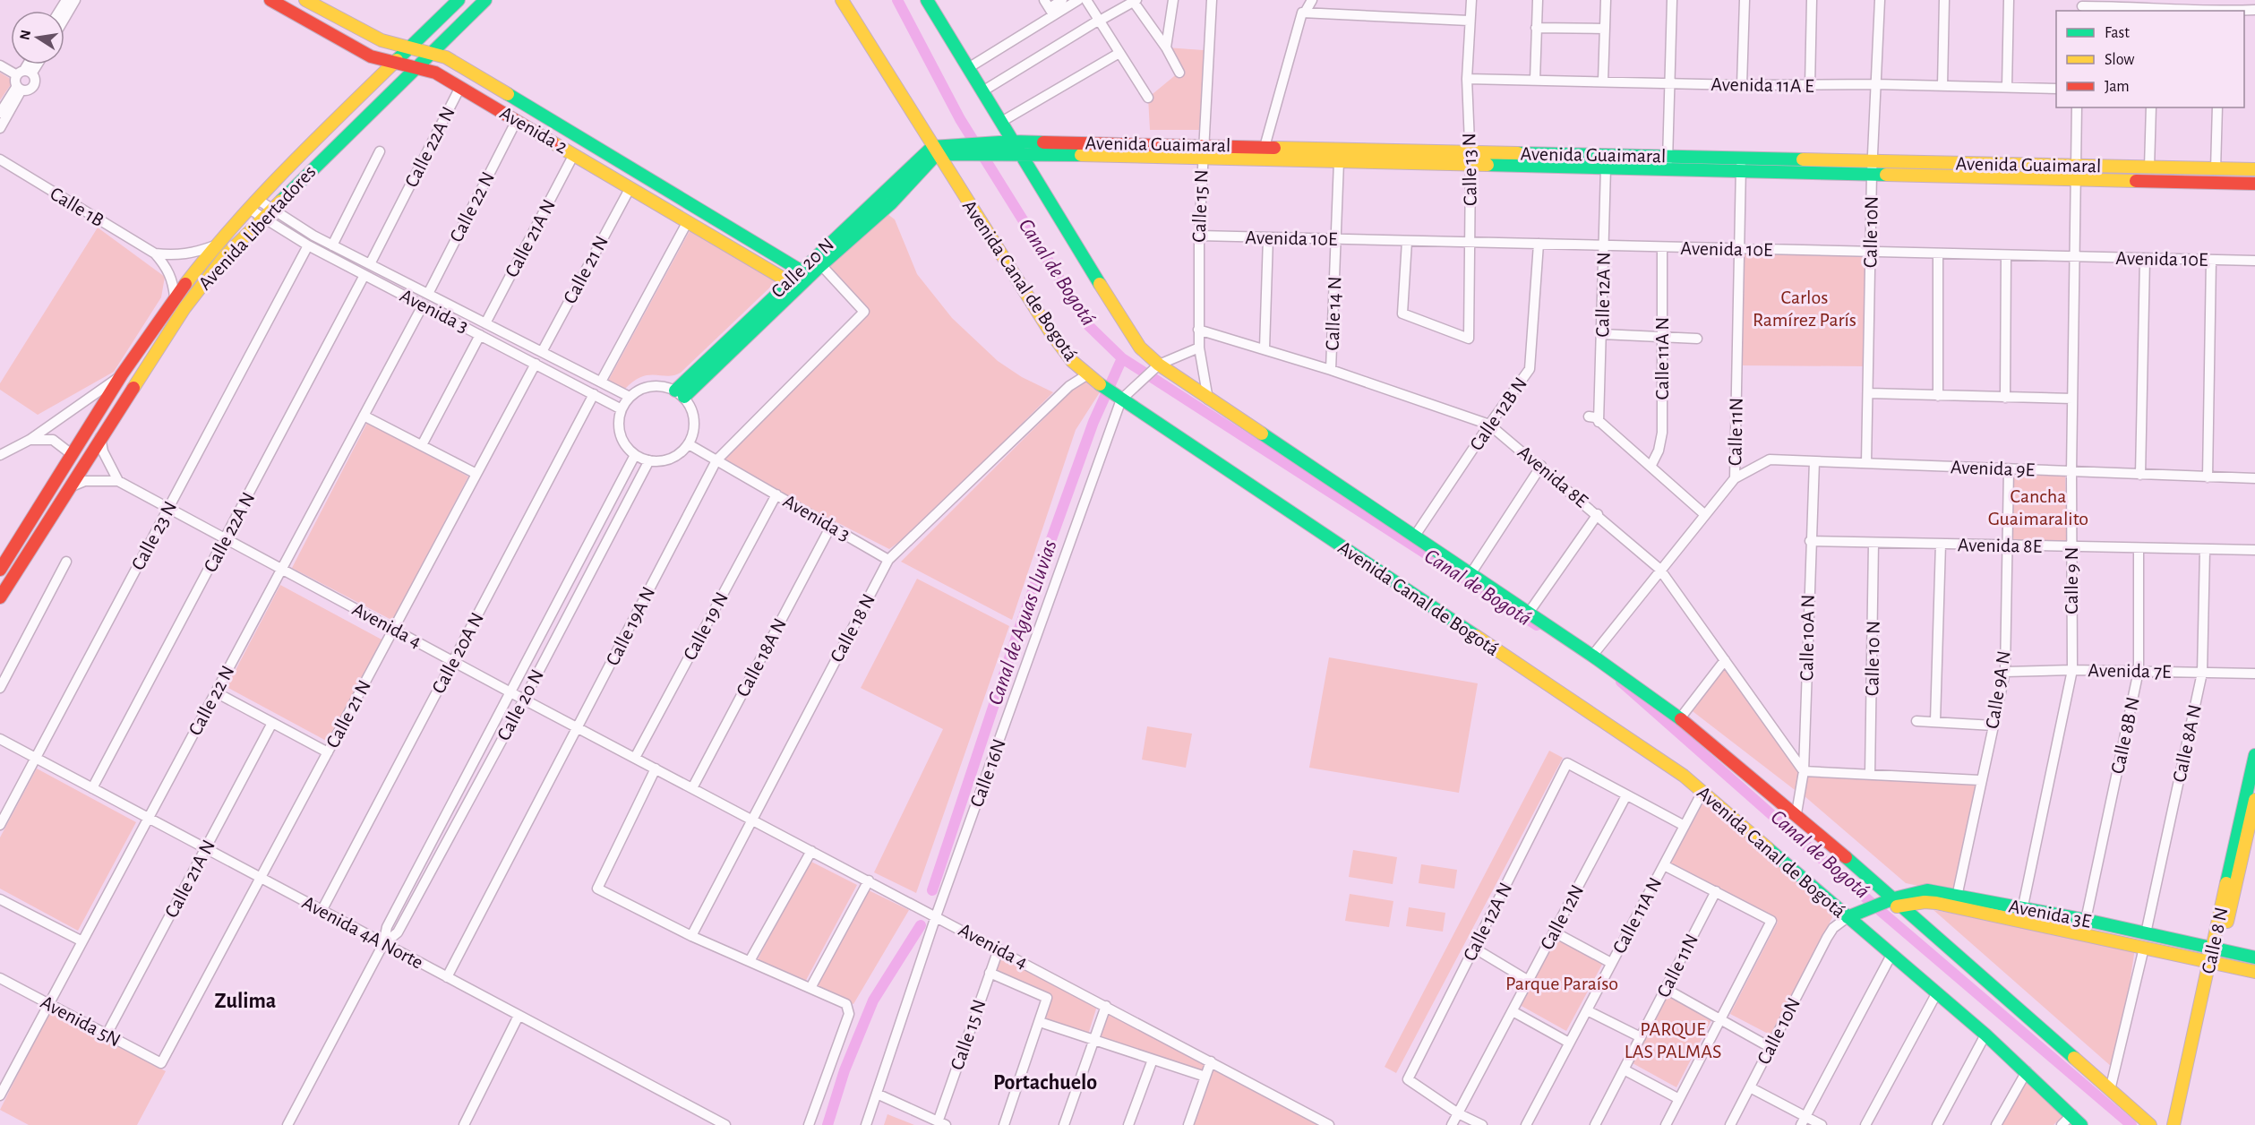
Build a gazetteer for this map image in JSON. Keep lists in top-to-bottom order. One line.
{"streets":{"street":["Avenida 11A E","Avenida 2","Avenida Guaimaral","Calle 22A N","Calle 13 N","Calle 15 N","Calle 1B","Calle 22 N","Avenida Libertadores","Calle 10N","Calle 21A N","Avenida 10E","Calle 20 N","Calle 21 N","Avenida Canal de Bogotá","Calle 12A N","Avenida 3","Calle 14 N","Calle 11A N","Calle 12B N","Calle 11N","Avenida 9E","Avenida 8E","Calle 23 N","Calle 9 N","Avenida 4","Calle 19A N","Calle 19 N","Calle 18 N","Calle 10A N","Calle 20A N","Calle 18A N","Calle 10 N","Avenida 7E","Calle 9A N","Calle 8B N","Calle 8A N","Calle 16N","Avenida 3E","Calle 12N","Avenida 4A Norte","Calle 8 N","Avenida 5N"]},"crossings":[["Avenida 11A E","Calle 13 N"],["Avenida 11A E","Calle 10N"],["Avenida 2","Calle 22A N"],["Avenida 2","Calle 22 N"],["Avenida 2","Avenida Libertadores"],["Avenida 2","Calle 21A N"],["Avenida 2","Calle 20 N"],["Avenida 2","Calle 21 N"],["Avenida Guaimaral","Calle 13 N"],["Avenida Guaimaral","Calle 15 N"],["Avenida Guaimaral","Calle 10N"],["Avenida Guaimaral","Calle 20 N"],["Avenida Guaimaral","Avenida Canal de Bogotá"],["Avenida Guaimaral","Calle 12A N"],["Avenida Guaimaral","Calle 14 N"],["Avenida Guaimaral","Calle 11N"],["Avenida Guaimaral","Calle 9 N"],["Calle 22A N","Avenida 3"],["Calle 22A N","Avenida 4"],["Calle 22A N","Avenida 4A Norte"],["Calle 13 N","Avenida 10E"],["Calle 15 N","Avenida 10E"],["Calle 15 N","Avenida 8E"],["Calle 15 N","Avenida 4"],["Calle 1B","Avenida Libertadores"],["Calle 22 N","Avenida 3"],["Calle 22 N","Avenida 4"],["Calle 22 N","Avenida 4A Norte"],["Calle 22 N","Avenida 5N"],["Avenida Libertadores","Avenida 3"],["Avenida Libertadores","Avenida 4"],["Calle 10N","Avenida 10E"],["Calle 10N","Avenida Canal de Bogotá"],["Calle 10N","Avenida 9E"],["Calle 10N","Avenida 3E"],["Calle 21A N","Avenida 3"],["Calle 21A N","Avenida 4A Norte"],["Calle 21A N","Avenida 5N"],["Avenida 10E","Calle 12A N"],["Avenida 10E","Calle 14 N"],["Avenida 10E","Calle 11A N"],["Avenida 10E","Calle 12B N"],["Avenida 10E","Calle 11N"],["Avenida 10E","Calle 9 N"],["Calle 20 N","Avenida Canal de Bogotá"],["Calle 20 N","Avenida 3"],["Calle 20 N","Avenida 4"],["Calle 20 N","Calle 19A N"],["Calle 20 N","Avenida 4A Norte"],["Calle 21 N","Avenida 3"],["Calle 21 N","Avenida 4"],["Calle 21 N","Avenida 4A Norte"],["Calle 21 N","Avenida 5N"],["Avenida Canal de Bogotá","Calle 11A N"],["Avenida Canal de Bogotá","Calle 18 N"],["Avenida Canal de Bogotá","Calle 16N"],["Avenida Canal de Bogotá","Avenida 3E"],["Calle 12A N","Calle 12N"],["Avenida 3","Calle 23 N"],["Avenida 3","Calle 19A N"],["Avenida 3","Calle 19 N"],["Avenida 3","Calle 18 N"],["Avenida 3","Calle 20A N"],["Avenida 3","Calle 18A N"],["Calle 14 N","Avenida 8E"],["Calle 12B N","Avenida 8E"],["Calle 11N","Avenida 9E"],["Calle 11N","Avenida 8E"],["Avenida 9E","Calle 9 N"],["Avenida 9E","Calle 10A N"],["Avenida 9E","Calle 9A N"],["Avenida 8E","Calle 9 N"],["Avenida 8E","Calle 10A N"],["Avenida 8E","Calle 10 N"],["Avenida 8E","Calle 9A N"],["Avenida 8E","Calle 8B N"],["Avenida 8E","Calle 8A N"],["Calle 23 N","Avenida 4"],["Calle 23 N","Avenida 4A Norte"],["Calle 9 N","Avenida 7E"],["Calle 9 N","Avenida 3E"],["Avenida 4","Calle 19A N"],["Avenida 4","Calle 19 N"],["Avenida 4","Calle 18 N"],["Avenida 4","Calle 20A N"],["Avenida 4","Calle 18A N"],["Avenida 4","Calle 16N"],["Calle 19A N","Avenida 4A Norte"],["Calle 20A N","Avenida 4A Norte"],["Avenida 7E","Calle 9A N"],["Avenida 7E","Calle 8B N"],["Avenida 7E","Calle 8A N"],["Calle 9A N","Avenida 3E"],["Calle 8B N","Avenida 3E"],["Calle 8A N","Avenida 3E"],["Avenida 3E","Calle 8 N"]],"districts":["Zulima","Portachuelo"],"water":["Canal de Bogotá","Canal de Aguas Lluvias"],"parks":["Carlos Ramírez París","Cancha Guaimaralito","Parque Paraíso","PARQUE LAS PALMAS"],"legend":["Fast","Slow","Jam"],"north":"left"}
